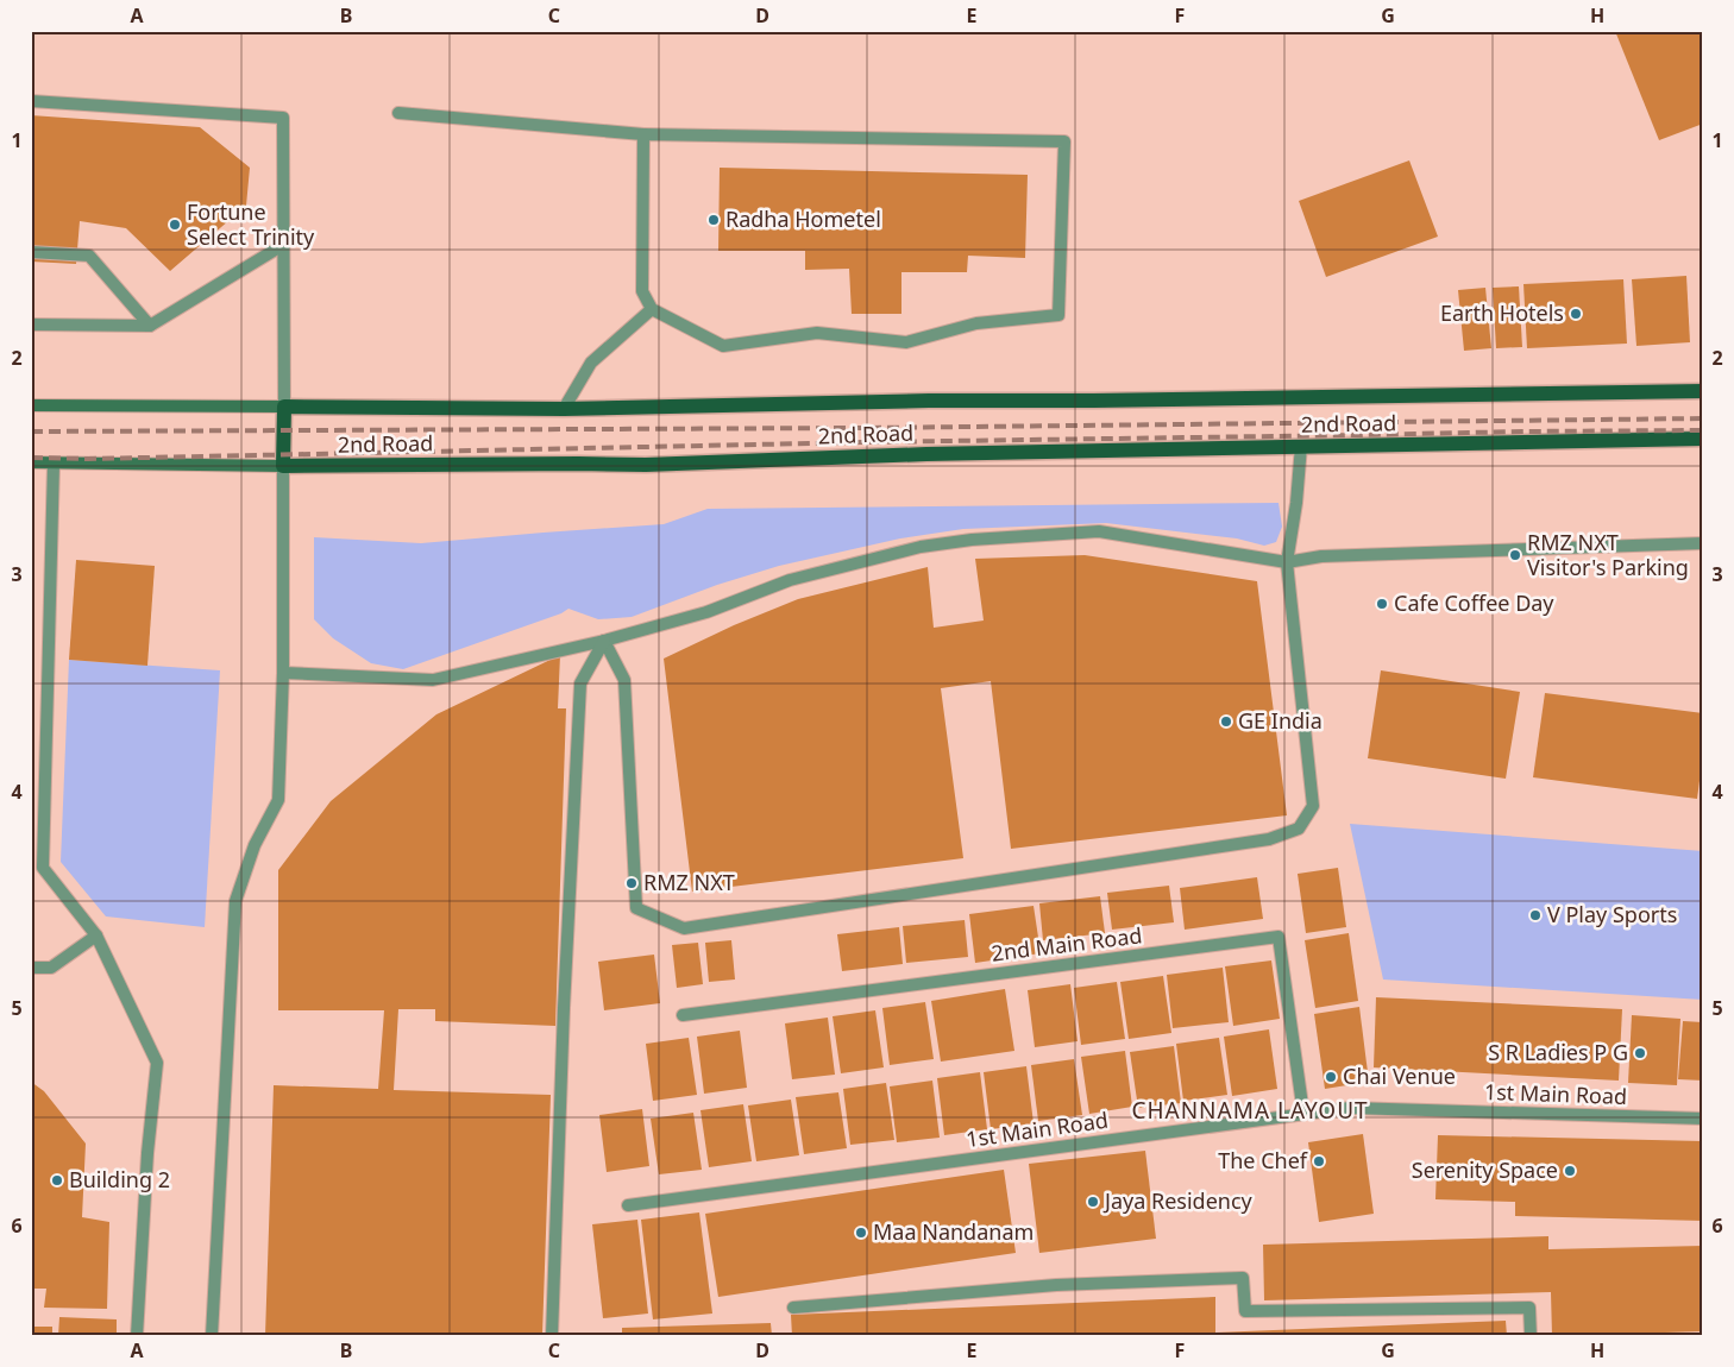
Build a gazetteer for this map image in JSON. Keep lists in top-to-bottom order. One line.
{"streets":{"main road":["2nd Road"],"street":["2nd Main Road","1st Main Road"]},"crossings":[["2nd Main Road","1st Main Road"]],"districts":["CHANNAMA LAYOUT"],"places":["Radha Hometel","Fortune Select Trinity","Earth Hotels","RMZ NXT Visitor's Parking","Cafe Coffee Day","GE India","RMZ NXT","V Play Sports","S R Ladies P G","Chai Venue","The Chef","Serenity Space","Building 2","Jaya Residency","Maa Nandanam"],"grid":{"columns":["A","B","C","D","E","F","G","H"],"rows":["1","2","3","4","5","6"]}}
